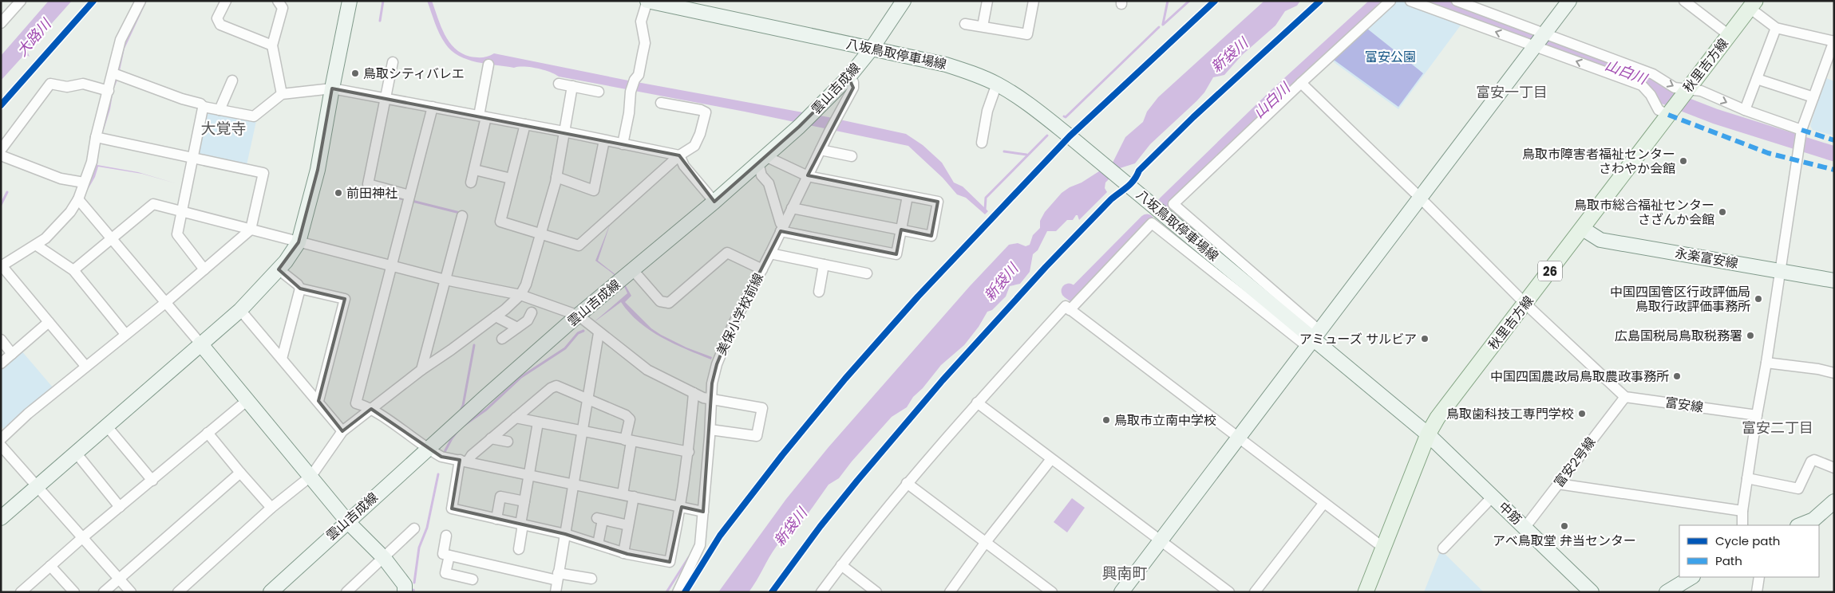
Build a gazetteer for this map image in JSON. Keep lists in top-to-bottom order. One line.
{"streets":{"main road":["秋里吉方線","26"],"street":["八坂鳥取停車場線","雲山吉成線","永楽富安線","美保小学校前線","富安線","富安2号線","中筋"]},"crossings":[["八坂鳥取停車場線","秋里吉方線"],["八坂鳥取停車場線","雲山吉成線"],["八坂鳥取停車場線","中筋"],["秋里吉方線","永楽富安線"],["秋里吉方線","中筋"],["雲山吉成線","美保小学校前線"],["富安線","富安2号線"],["富安2号線","中筋"]],"districts":["富安一丁目","大覚寺","富安二丁目","興南町"],"water":["大路川","新袋川","山白川"],"parks":["富安公園"],"places":["鳥取シティバレエ","鳥取市障害者福祉センター さわやか会館","前田神社","鳥取市総合福祉センター さざんか会館","中国四国管区行政評価局 鳥取行政評価事務所","広島国税局鳥取税務署","アミューズ サルビア","中国四国農政局鳥取農政事務所","鳥取歯科技工専門学校","鳥取市立南中学校","アベ鳥取堂 弁当センター"],"legend":["Cycle path","Path"]}
